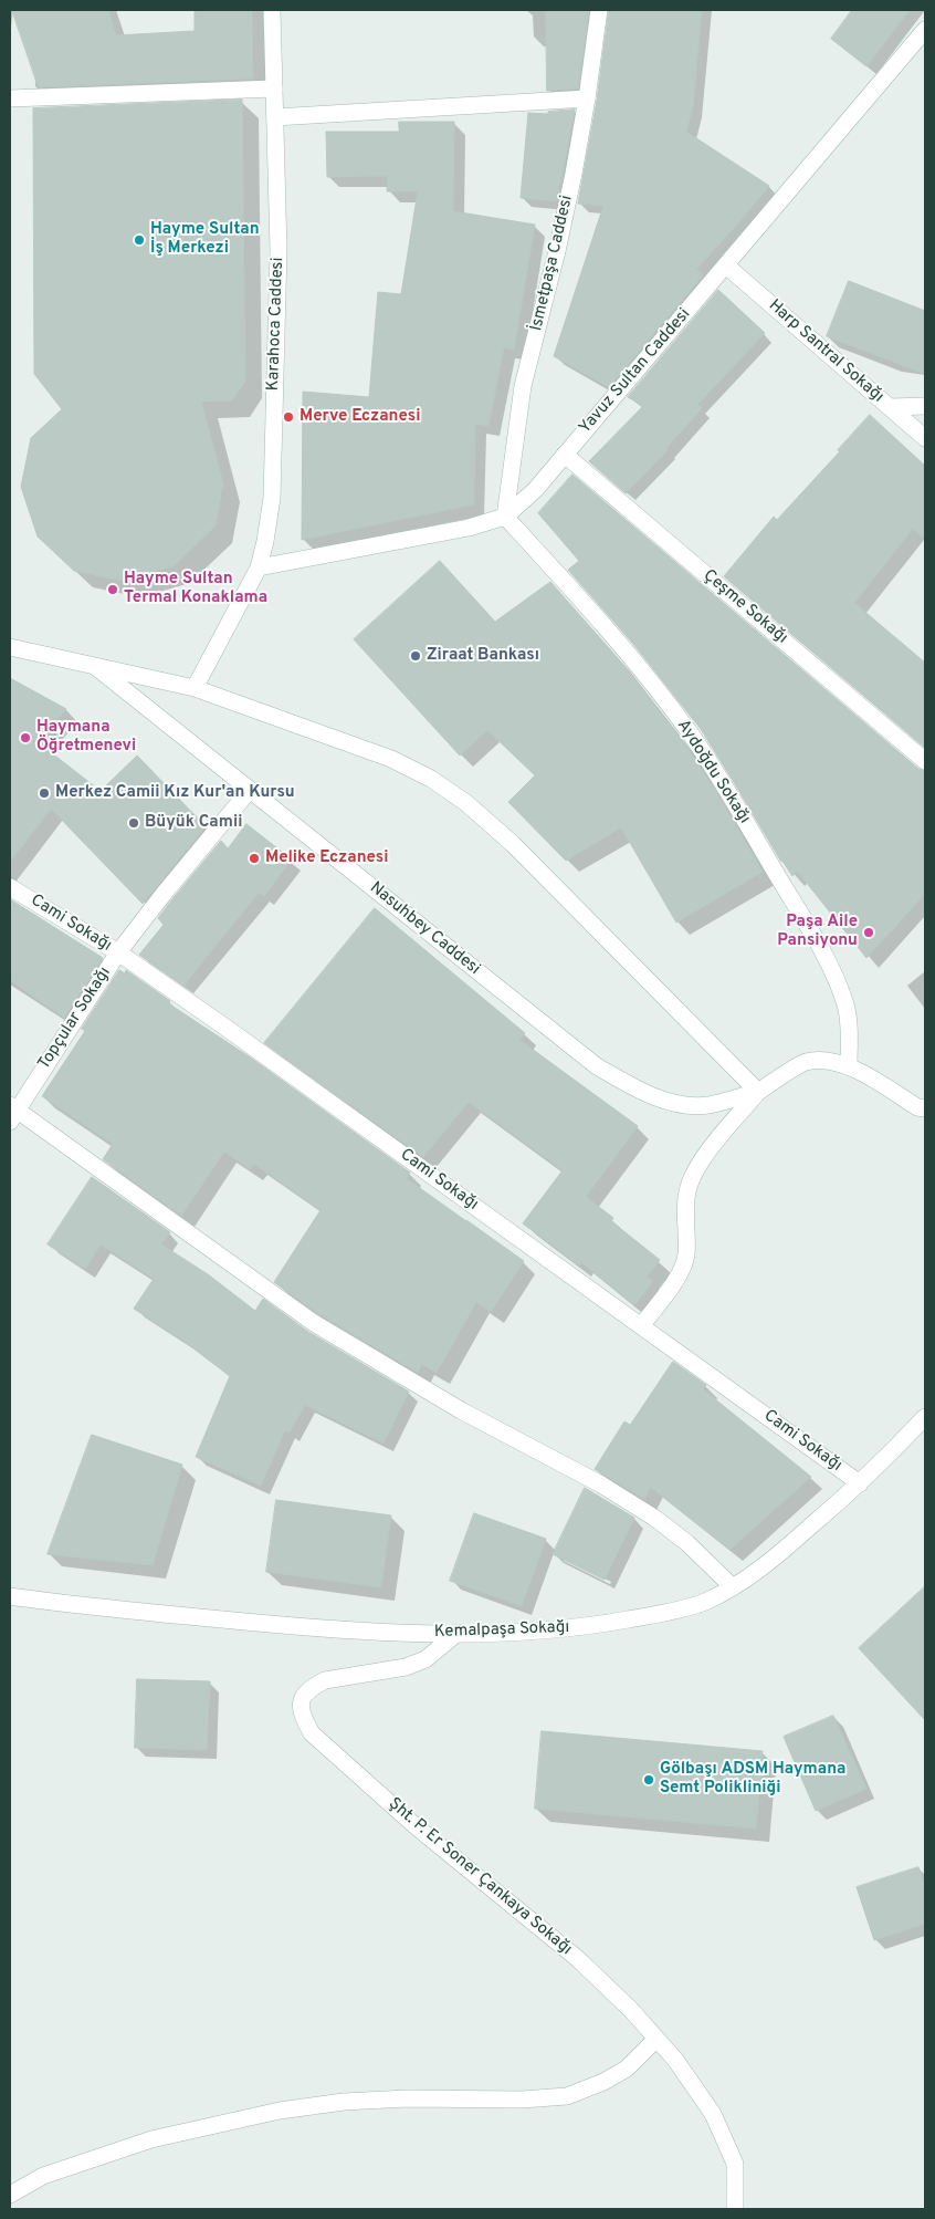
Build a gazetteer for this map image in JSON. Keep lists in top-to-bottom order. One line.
{"streets":{"street":["İsmetpaşa Caddesi","Karahoca Caddesi","Harp Santral Sokağı","Yavuz Sultan Caddesi","Çeşme Sokağı","Aydoğdu Sokağı","Cami Sokağı","Nasuhbey Caddesi","Topçular Sokağı","Kemalpaşa Sokağı","Şht. P. Er Soner Çankaya Sokağı"]},"crossings":[["İsmetpaşa Caddesi","Yavuz Sultan Caddesi"],["İsmetpaşa Caddesi","Aydoğdu Sokağı"],["Karahoca Caddesi","Yavuz Sultan Caddesi"],["Harp Santral Sokağı","Yavuz Sultan Caddesi"],["Yavuz Sultan Caddesi","Çeşme Sokağı"],["Yavuz Sultan Caddesi","Aydoğdu Sokağı"],["Cami Sokağı","Topçular Sokağı"],["Cami Sokağı","Kemalpaşa Sokağı"],["Nasuhbey Caddesi","Topçular Sokağı"],["Kemalpaşa Sokağı","Şht. P. Er Soner Çankaya Sokağı"]],"places":["Hayme Sultan İş Merkezi","Merve Eczanesi","Hayme Sultan Termal Konaklama","Ziraat Bankası","Haymana Öğretmenevi","Merkez Camii Kız Kur'an Kursu","Büyük Camii","Melike Eczanesi","Paşa Aile Pansiyonu","Gölbaşı ADSM Haymana Semt Polikliniği"]}
